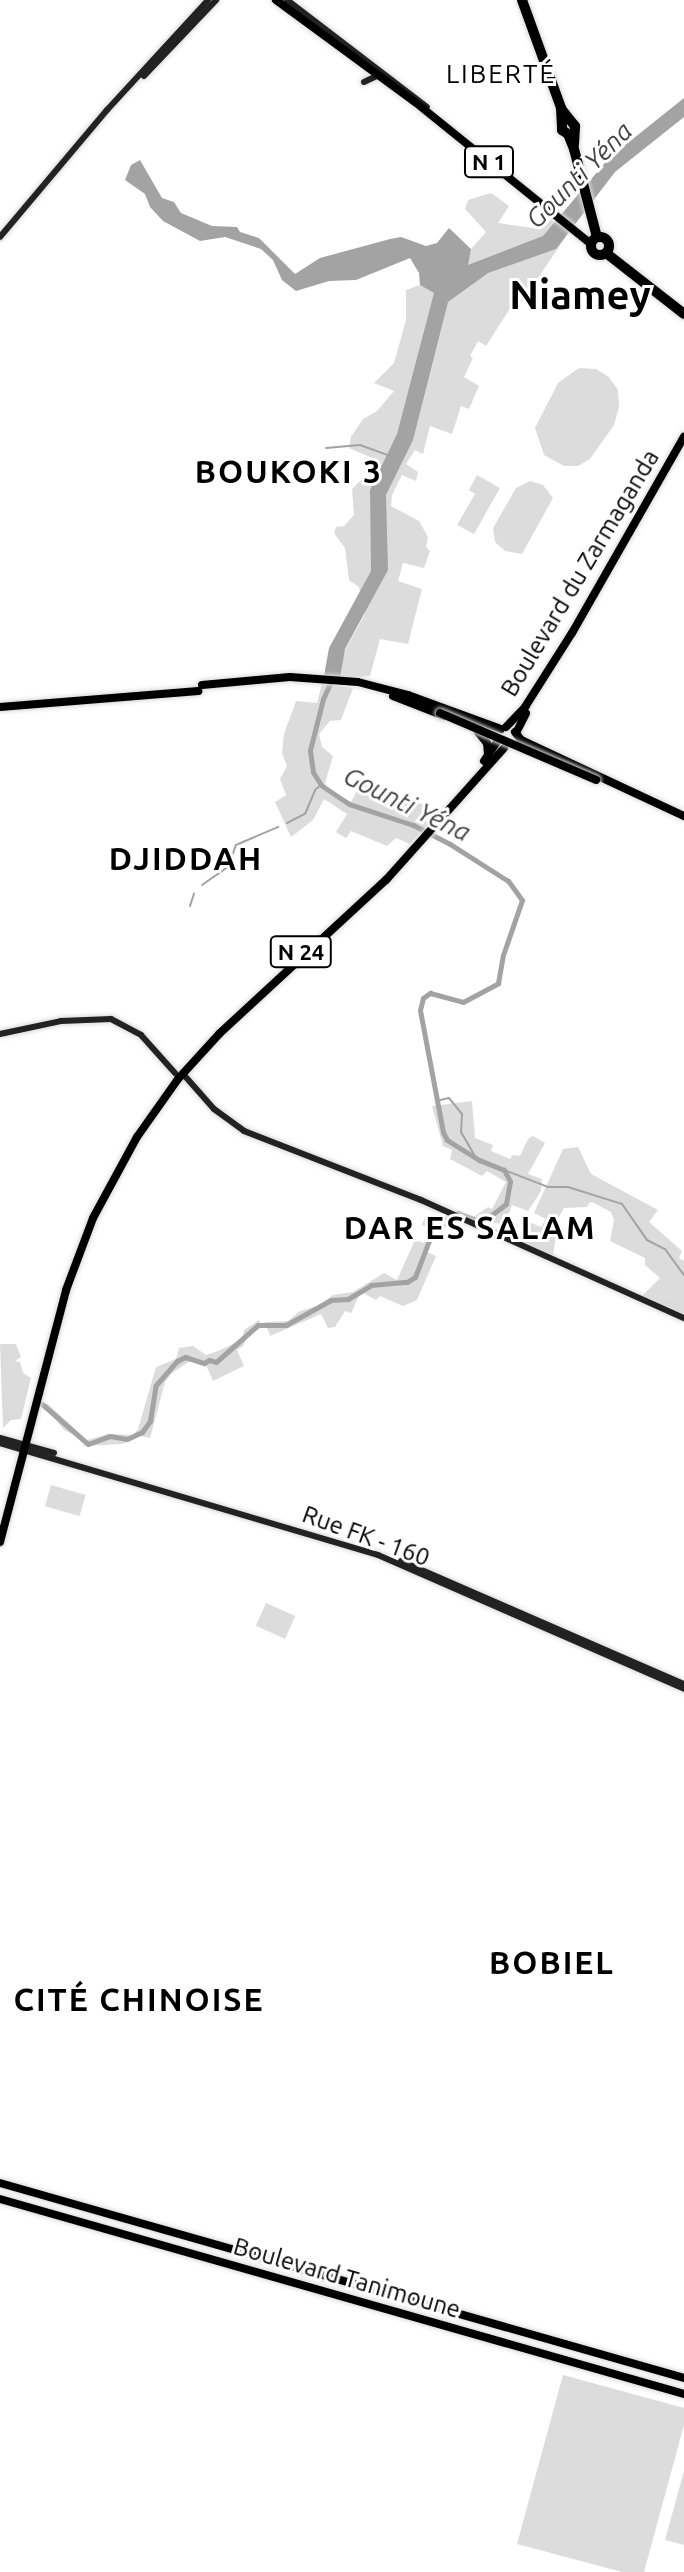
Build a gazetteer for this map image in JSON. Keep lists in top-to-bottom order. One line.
{"streets":{"main road":["N 1","Boulevard du Zarmaganda","N 24","Rue FK - 160","Boulevard Tanimoune"]},"crossings":[["Boulevard du Zarmaganda","N 24"],["N 24","Rue FK - 160"]],"districts":["LIBERTÉ","Niamey","BOUKOKI 3","DJIDDAH","DAR ES SALAM","BOBIEL","CITÉ CHINOISE"],"water":["Gounti Yéna"]}
